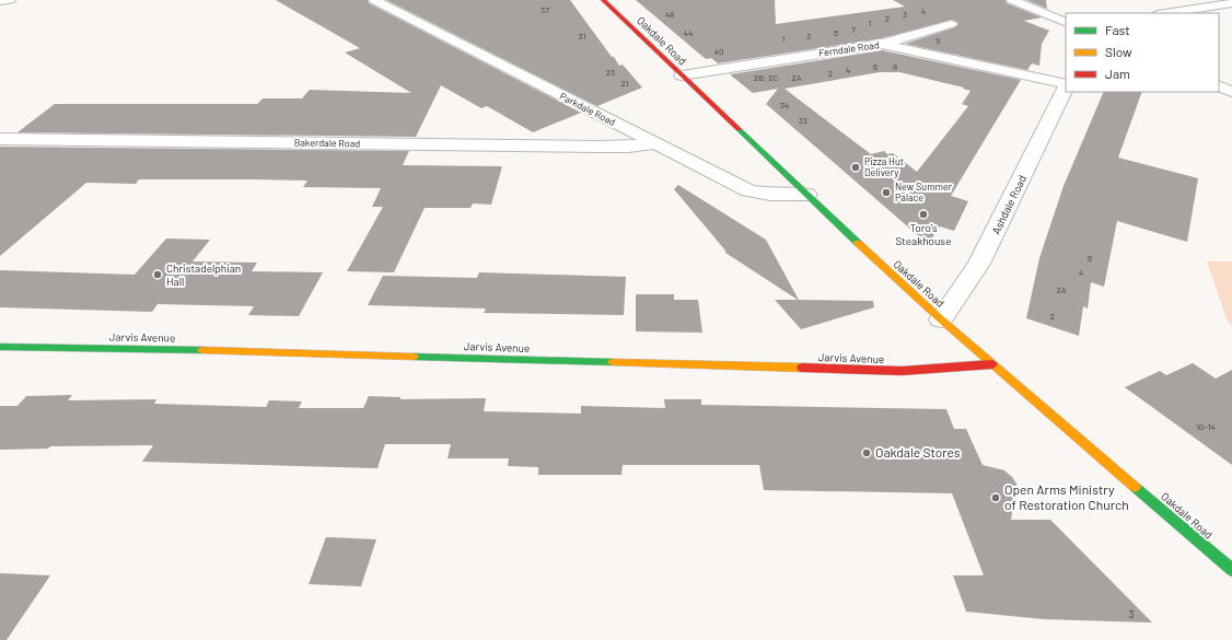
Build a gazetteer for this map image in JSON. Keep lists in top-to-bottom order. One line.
{"streets":{"street":["Oakdale Road","Ferndale Road","Parkdale Road","Bakerdale Road","Ashdale Road","Jarvis Avenue"]},"crossings":[["Oakdale Road","Ferndale Road"],["Oakdale Road","Parkdale Road"],["Oakdale Road","Ashdale Road"],["Oakdale Road","Jarvis Avenue"],["Parkdale Road","Bakerdale Road"]],"places":["Pizza Hut Delivery","New Summer Palace","Toro's Steakhouse","Christadelphian Hall","Oakdale Stores","Open Arms Ministry of Restoration Church"],"house_numbers":["37","4","48","3","2","1","7","44","5","31","3","1","9","40","6","8","4","23","2","2B; 2C","2A","21","34","32","6","4","2A","2","10-14","3"],"legend":["Fast","Slow","Jam"]}
